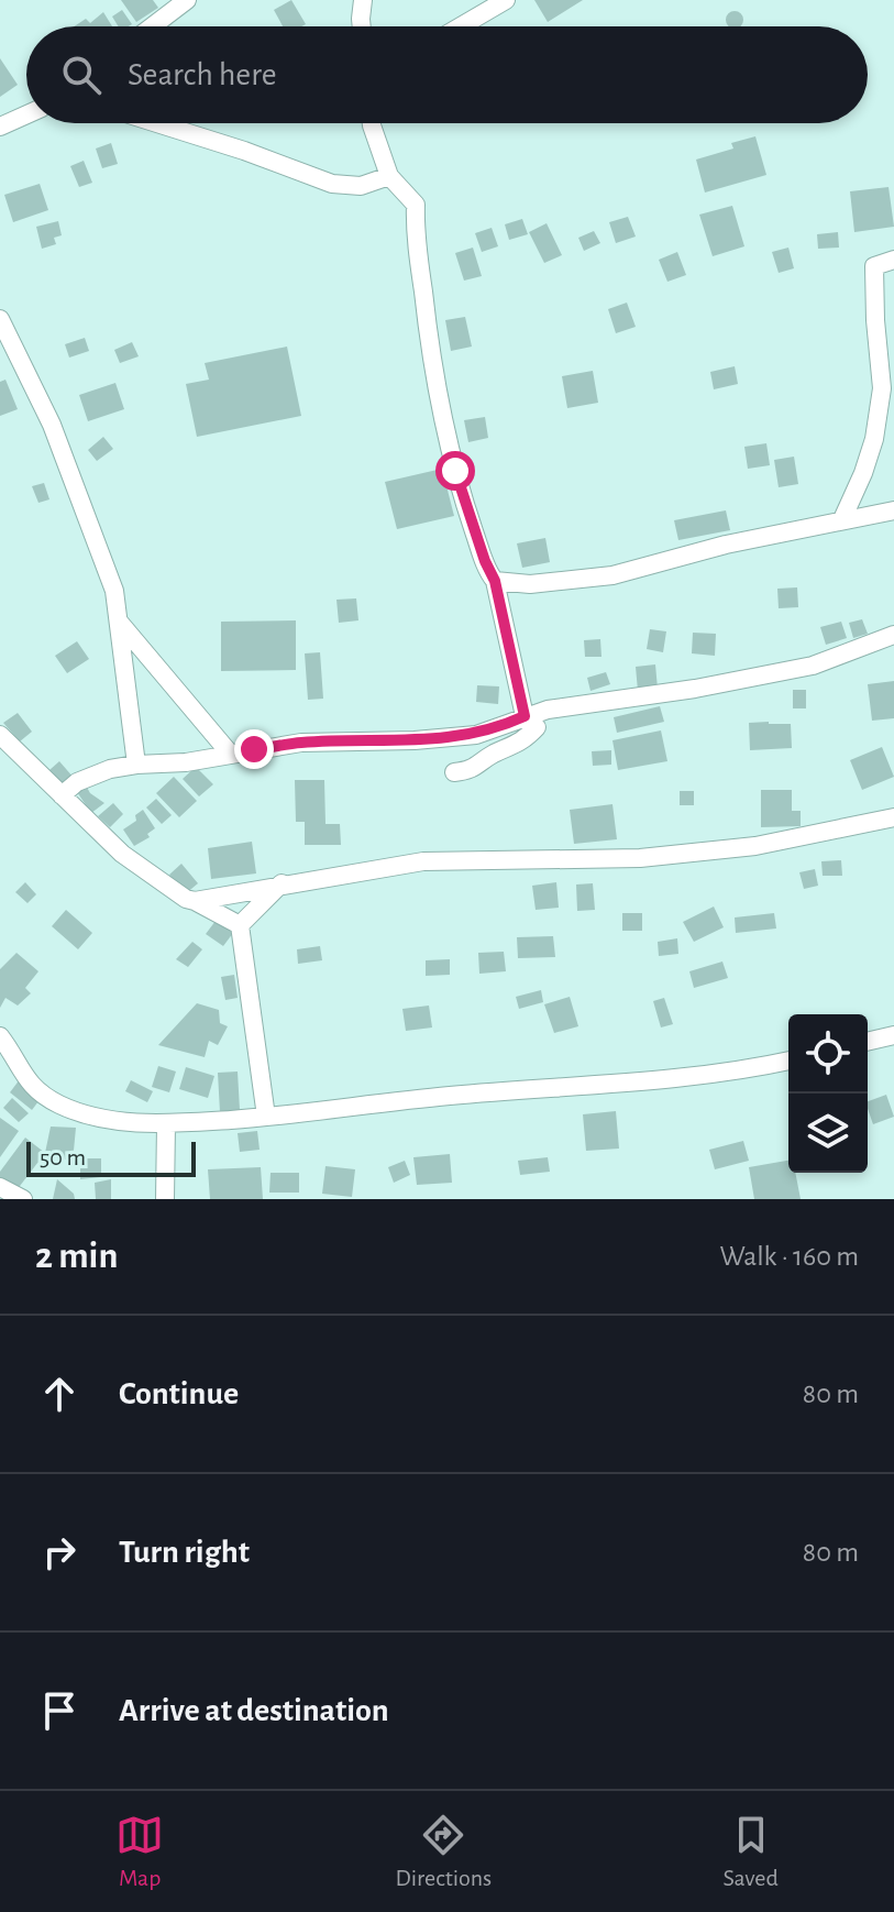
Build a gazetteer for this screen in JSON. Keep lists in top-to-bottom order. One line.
{"scale_bar":"50 m","page":{"search":"Search here","scale":"50 m","heading":["2 min","Walk · 160 m"],"list":[["Continue","80 m"],["Turn right","80 m"],"Arrive at destination"],"nav":["Map","Directions","Saved"]}}
